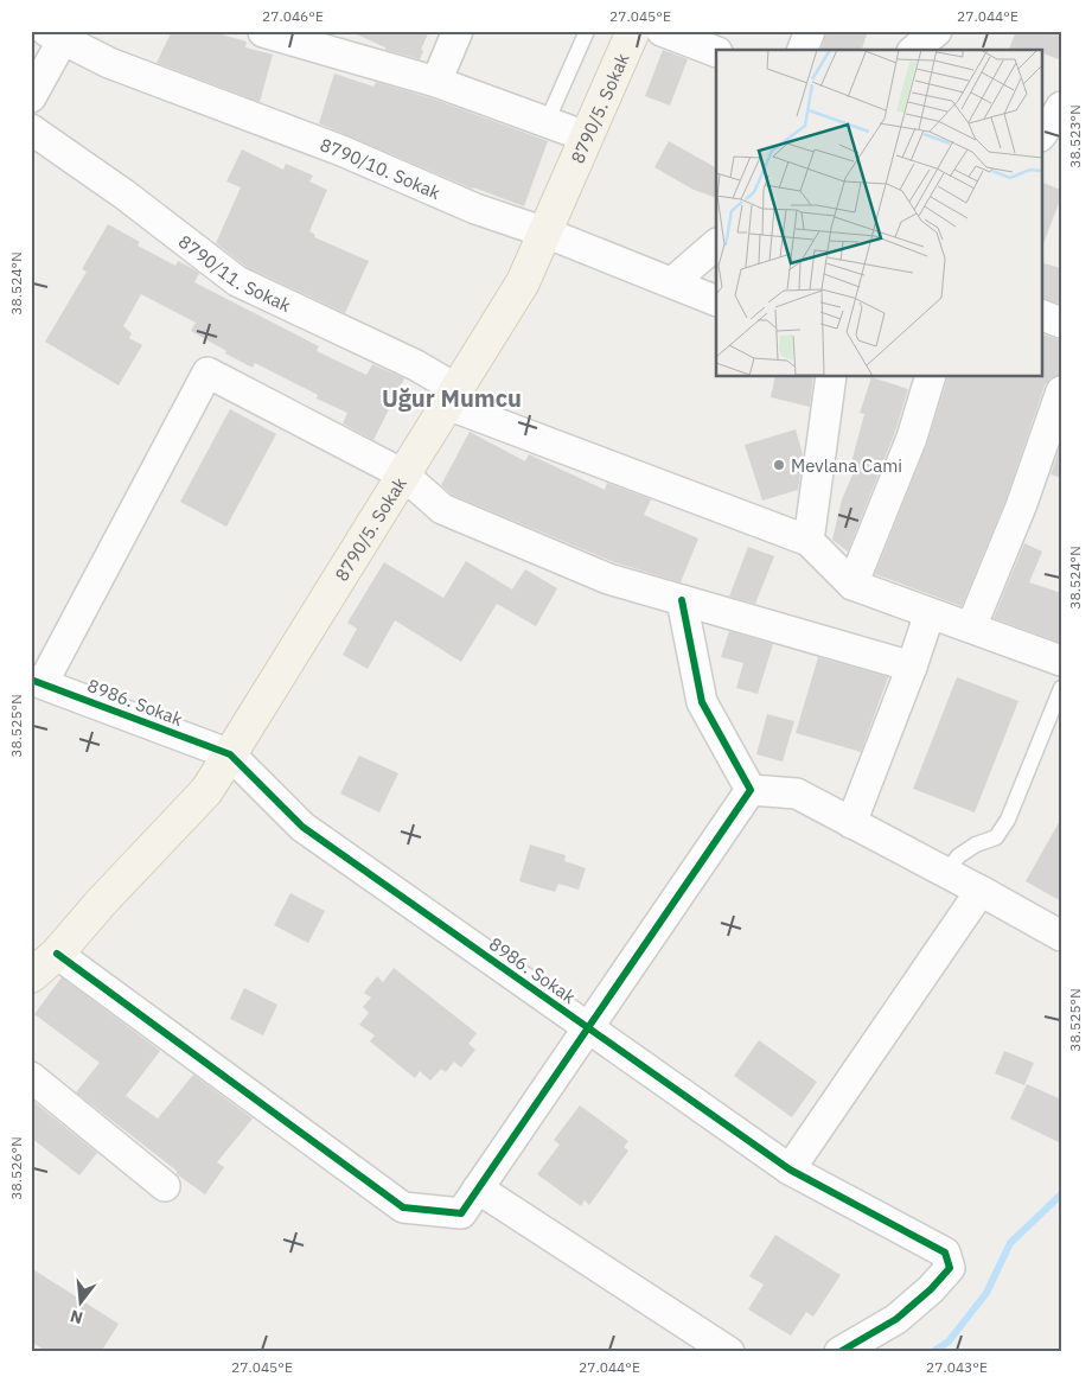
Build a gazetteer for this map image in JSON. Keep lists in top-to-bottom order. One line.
{"streets":{"main road":["8790/5. Sokak"],"street":["8790/10. Sokak","8790/11. Sokak","8986. Sokak"]},"crossings":[["8790/5. Sokak","8790/10. Sokak"],["8790/5. Sokak","8790/11. Sokak"],["8790/5. Sokak","8986. Sokak"]],"districts":["Uğur Mumcu"],"places":["Mevlana Cami"],"north":"bottom","coordinates":["27.046°E","27.045°E","27.044°E","38.523°N","38.524°N","38.525°N","38.526°N","27.043°E"]}
